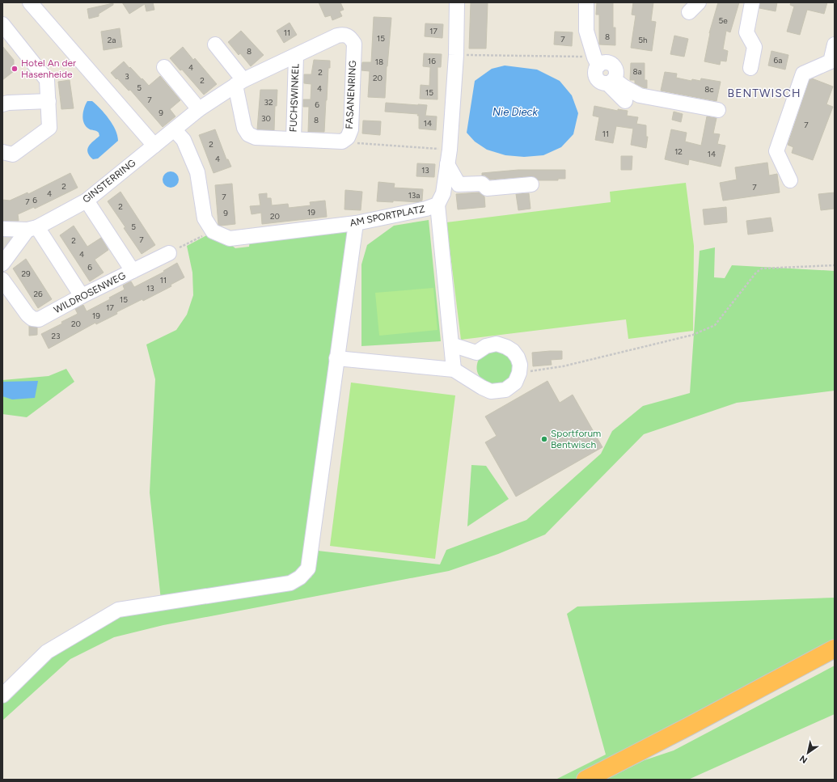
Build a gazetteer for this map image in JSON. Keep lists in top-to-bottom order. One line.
{"streets":{"street":["FASANENRING","FUCHSWINKEL","GINSTERRING","AM SPORTPLATZ","WILDROSENWEG"]},"crossings":[["FASANENRING","FUCHSWINKEL"],["FASANENRING","GINSTERRING"],["GINSTERRING","WILDROSENWEG"]],"districts":["BENTWISCH"],"water":["Nie Dieck"],"places":["Hotel An der Hasenheide","Sportforum Bentwisch"],"house_numbers":["5e","17","11","8","15","7","2a","5h","8","6a","16","18","4","8a","2","3","20","2","5","4","8c","15","7","32","6","9","30","8","14","7","11","2","12","14","4","13","2","7","4","13a","7","6","7","2","19","9","20","5","7","2","4","6","29","11","13","26","15","17","19","20","23"],"north":"bottom left"}
